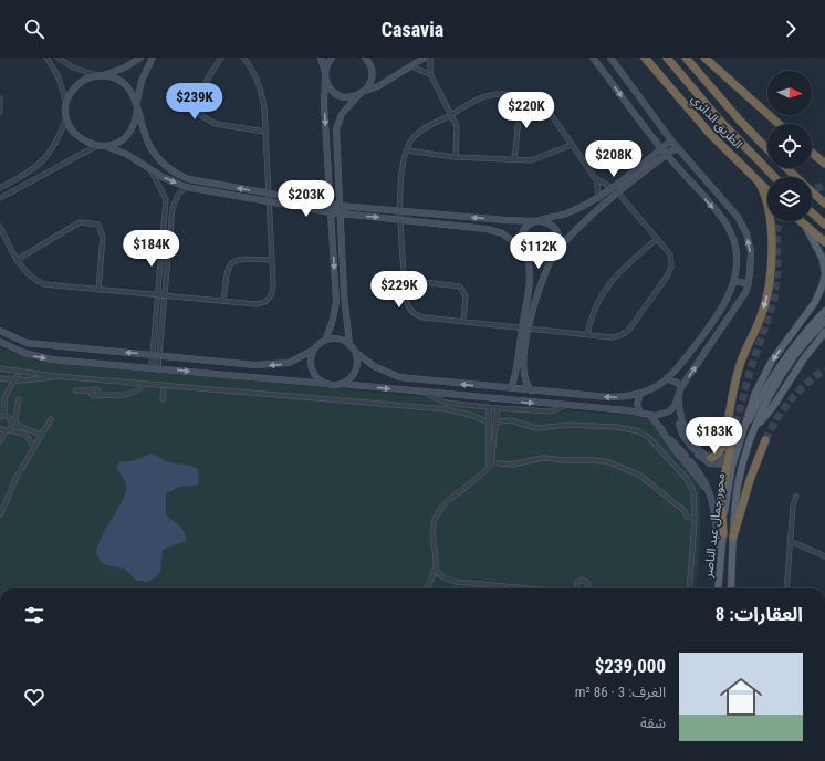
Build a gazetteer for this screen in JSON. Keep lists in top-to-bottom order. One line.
{"streets":{"highway":["الطريق الدائري"],"main road":["محور جمال عبد الناصر"]},"north":"right","page":{"header":"Casavia","price":["$239K","$220K","$208K","$203K","$184K","$112K","$229K","$183K"],"heading":"العقارات: 8","list":[{"name":"$239,000","note":"الغرف: 3 · 86 m² · شقة"}]}}
